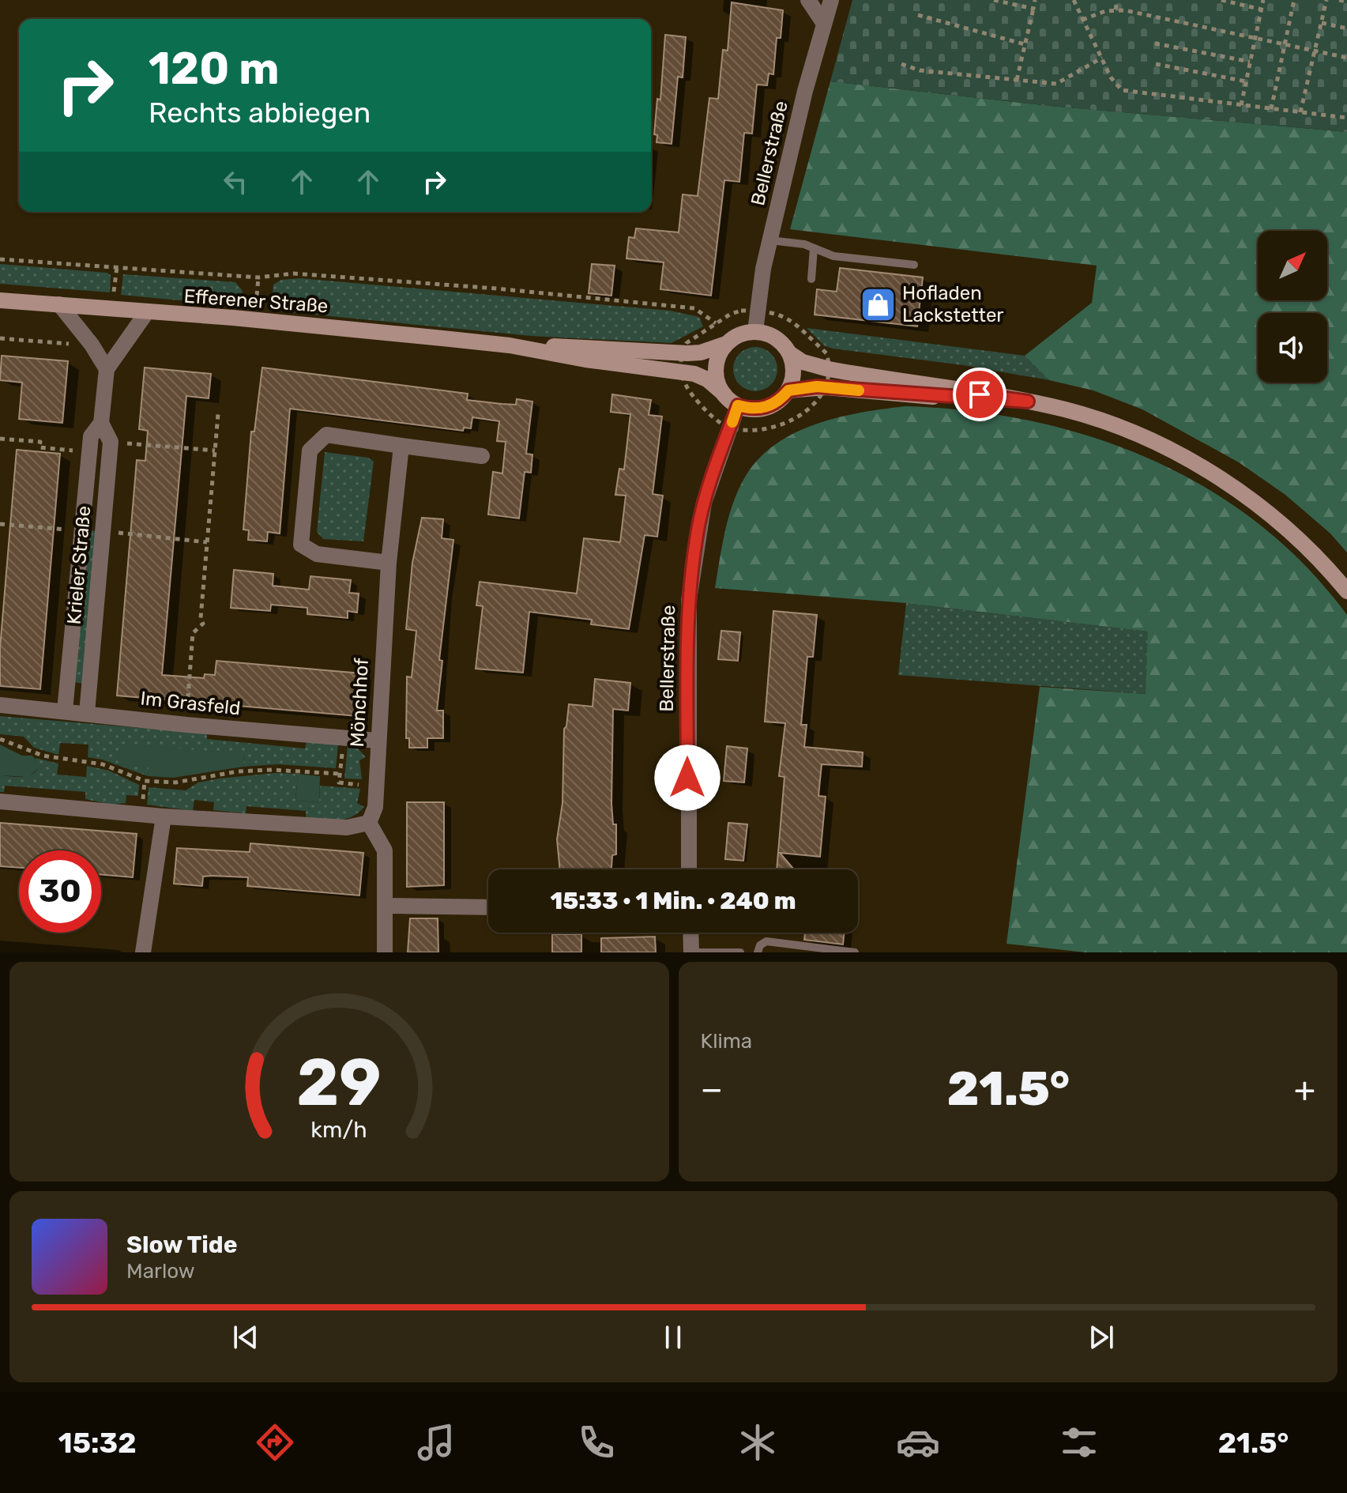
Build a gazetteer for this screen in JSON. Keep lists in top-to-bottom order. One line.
{"streets":{"street":["Bellerstraße","Efferener Straße","Krieler Straße","Mönchhof","Im Grasfeld"]},"crossings":[["Bellerstraße","Efferener Straße"],["Efferener Straße","Krieler Straße"],["Krieler Straße","Im Grasfeld"],["Mönchhof","Im Grasfeld"]],"places":{"shop":["Hofladen Lackstetter"]},"north":"top right","page":{"turn":["120 m","Rechts abbiegen"],"limit":"30","trip":"15:33 · 1 Min. · 240 m","tile":"Klima","heat":["−","21.5°","+"],"song":["Slow Tide","Marlow"],"tabs":["15:32","21.5°"],"gauge":["29","km/h"]}}
